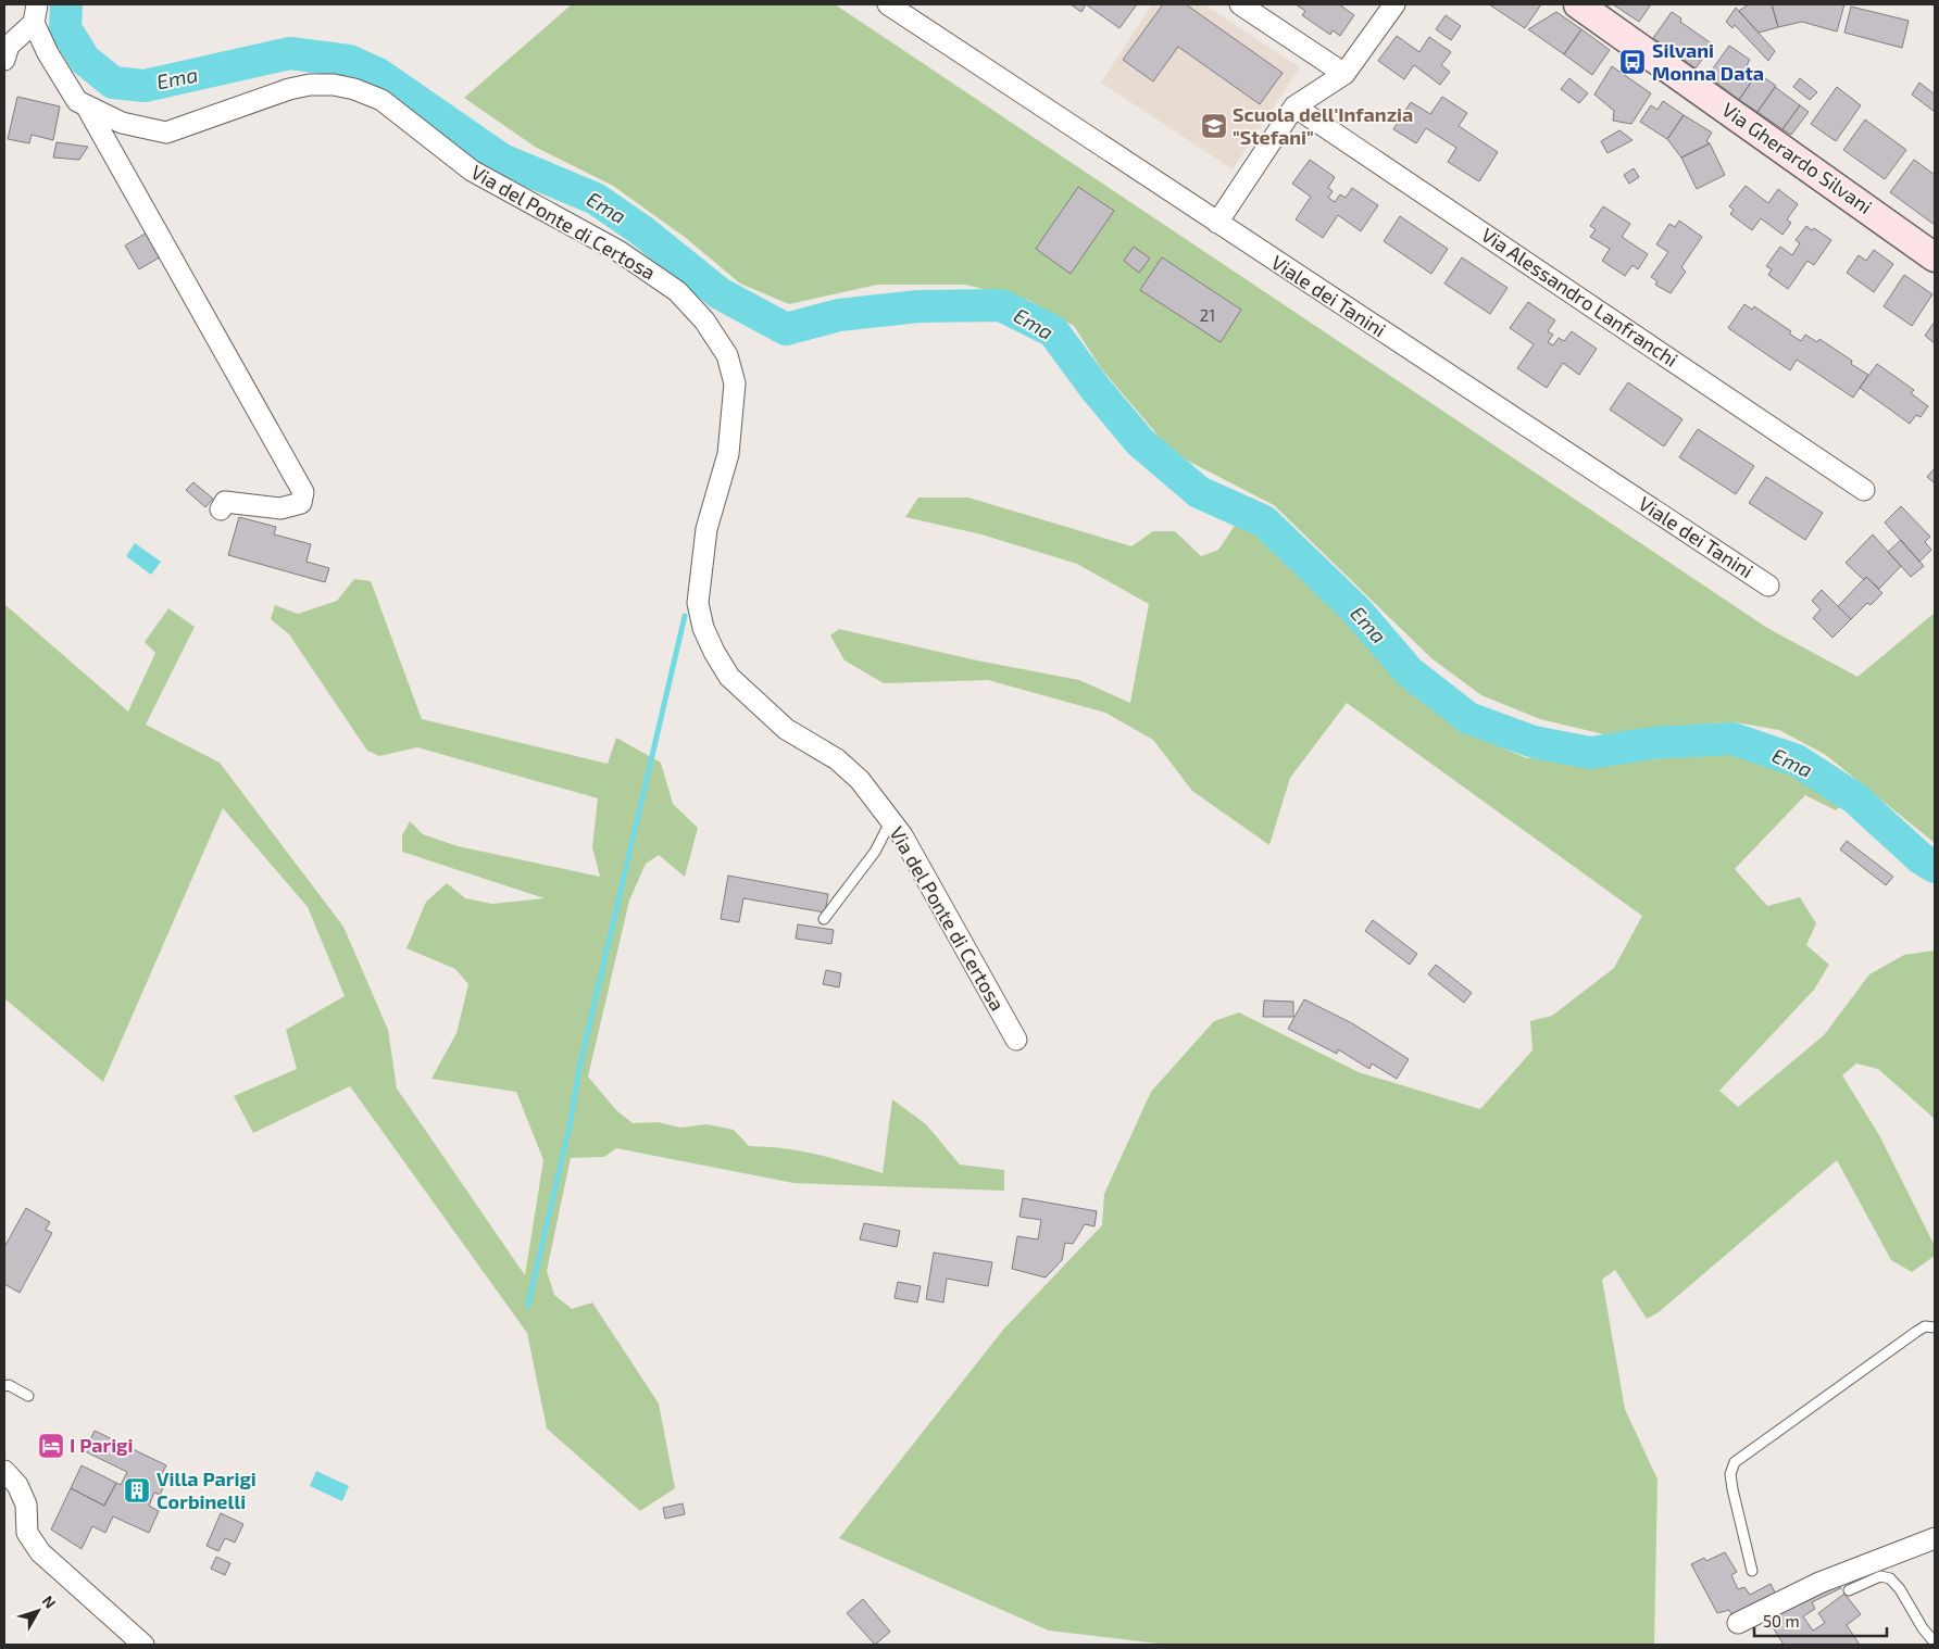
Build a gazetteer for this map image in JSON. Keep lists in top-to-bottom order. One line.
{"streets":{"main road":["Via Gherardo Silvani"],"street":["Via del Ponte di Certosa","Viale dei Tanini","Via Alessandro Lanfranchi"]},"water":["Ema"],"places":{"bus stop":["Silvani Monna Data"],"school or university":["Scuola dell'Infanzia \"Stefani\""],"hotel":["I Parigi"],"building":["Villa Parigi Corbinelli"]},"house_numbers":["21"],"scale_bar":"50 m","north":"top right"}
